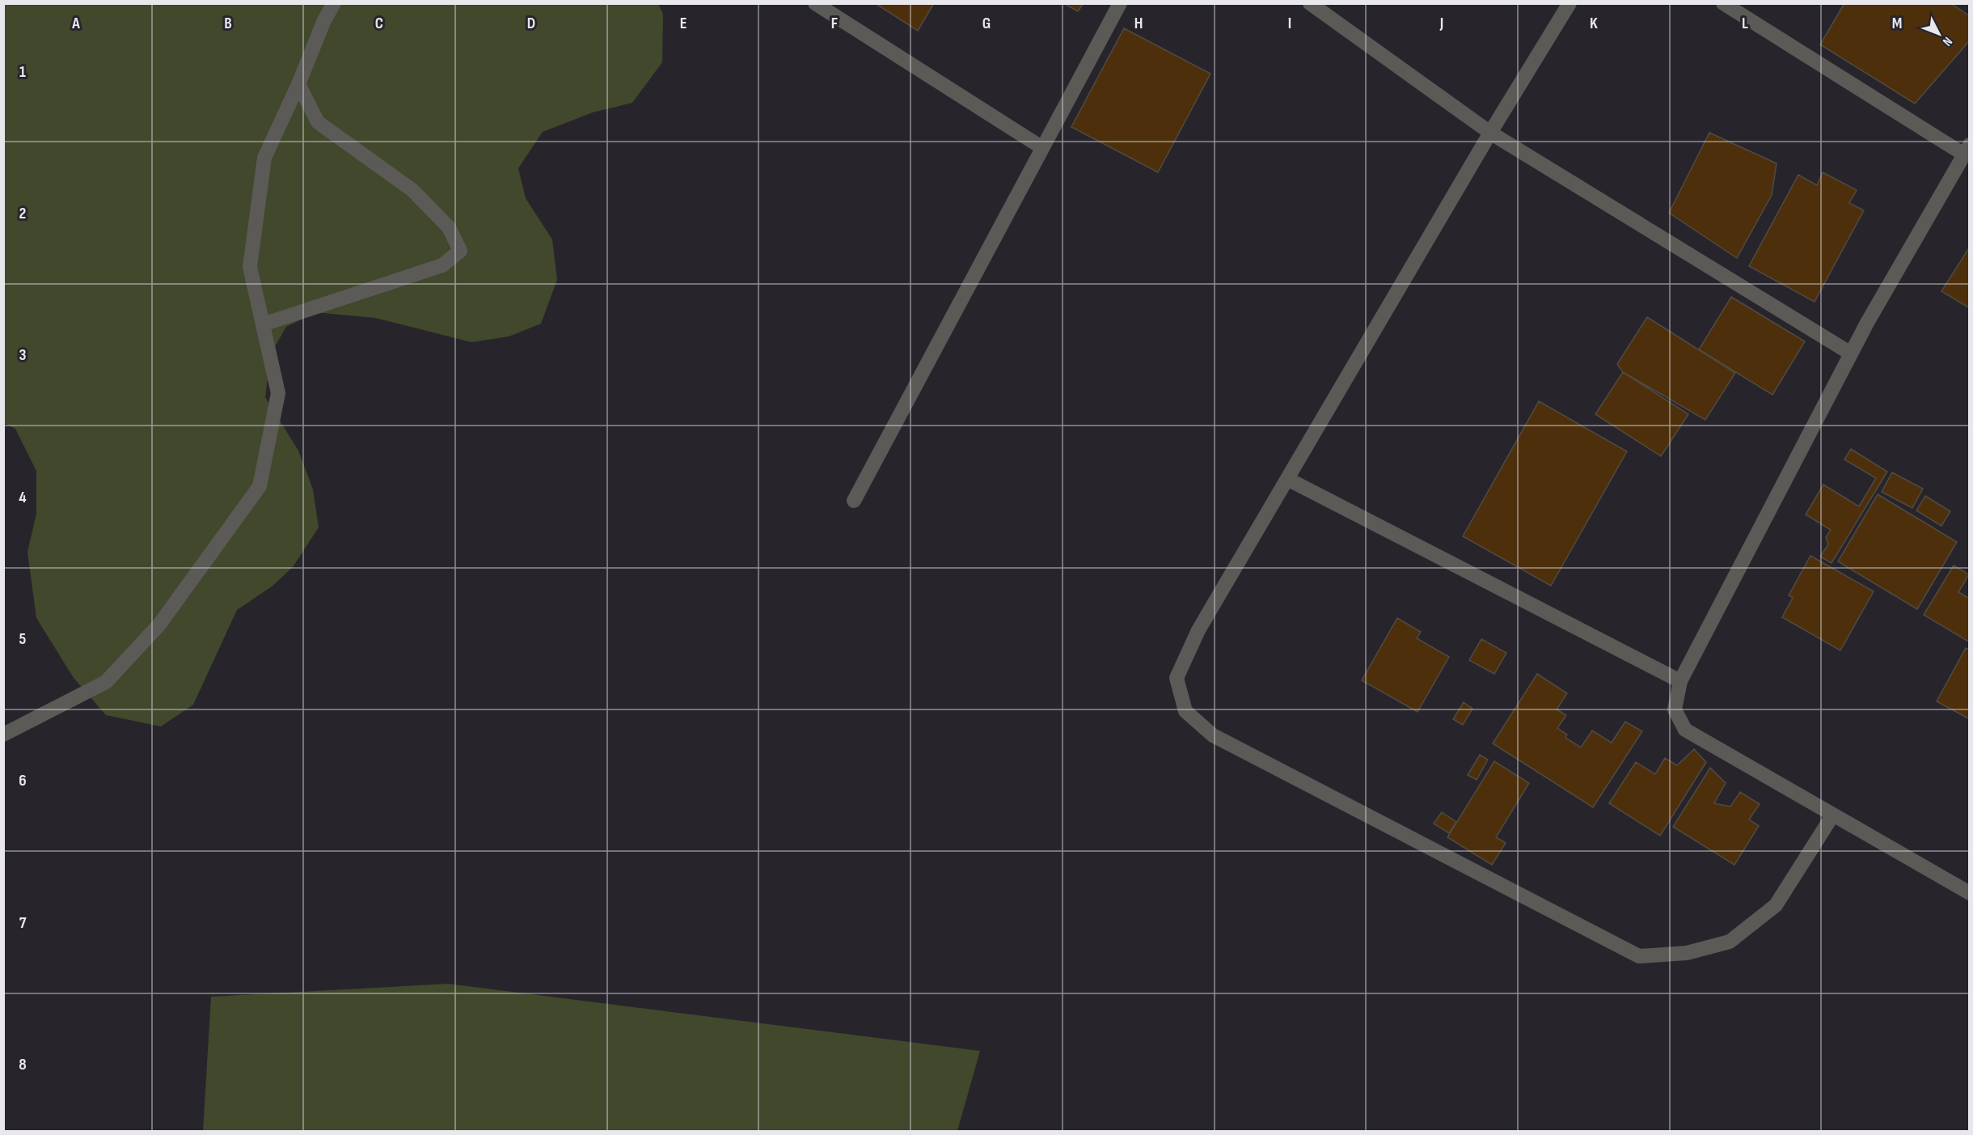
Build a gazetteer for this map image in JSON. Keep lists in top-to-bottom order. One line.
{"north":"bottom right","grid":{"columns":["A","B","C","D","E","F","G","H","I","J","K","L","M"],"rows":["1","2","3","4","5","6","7","8"]}}
